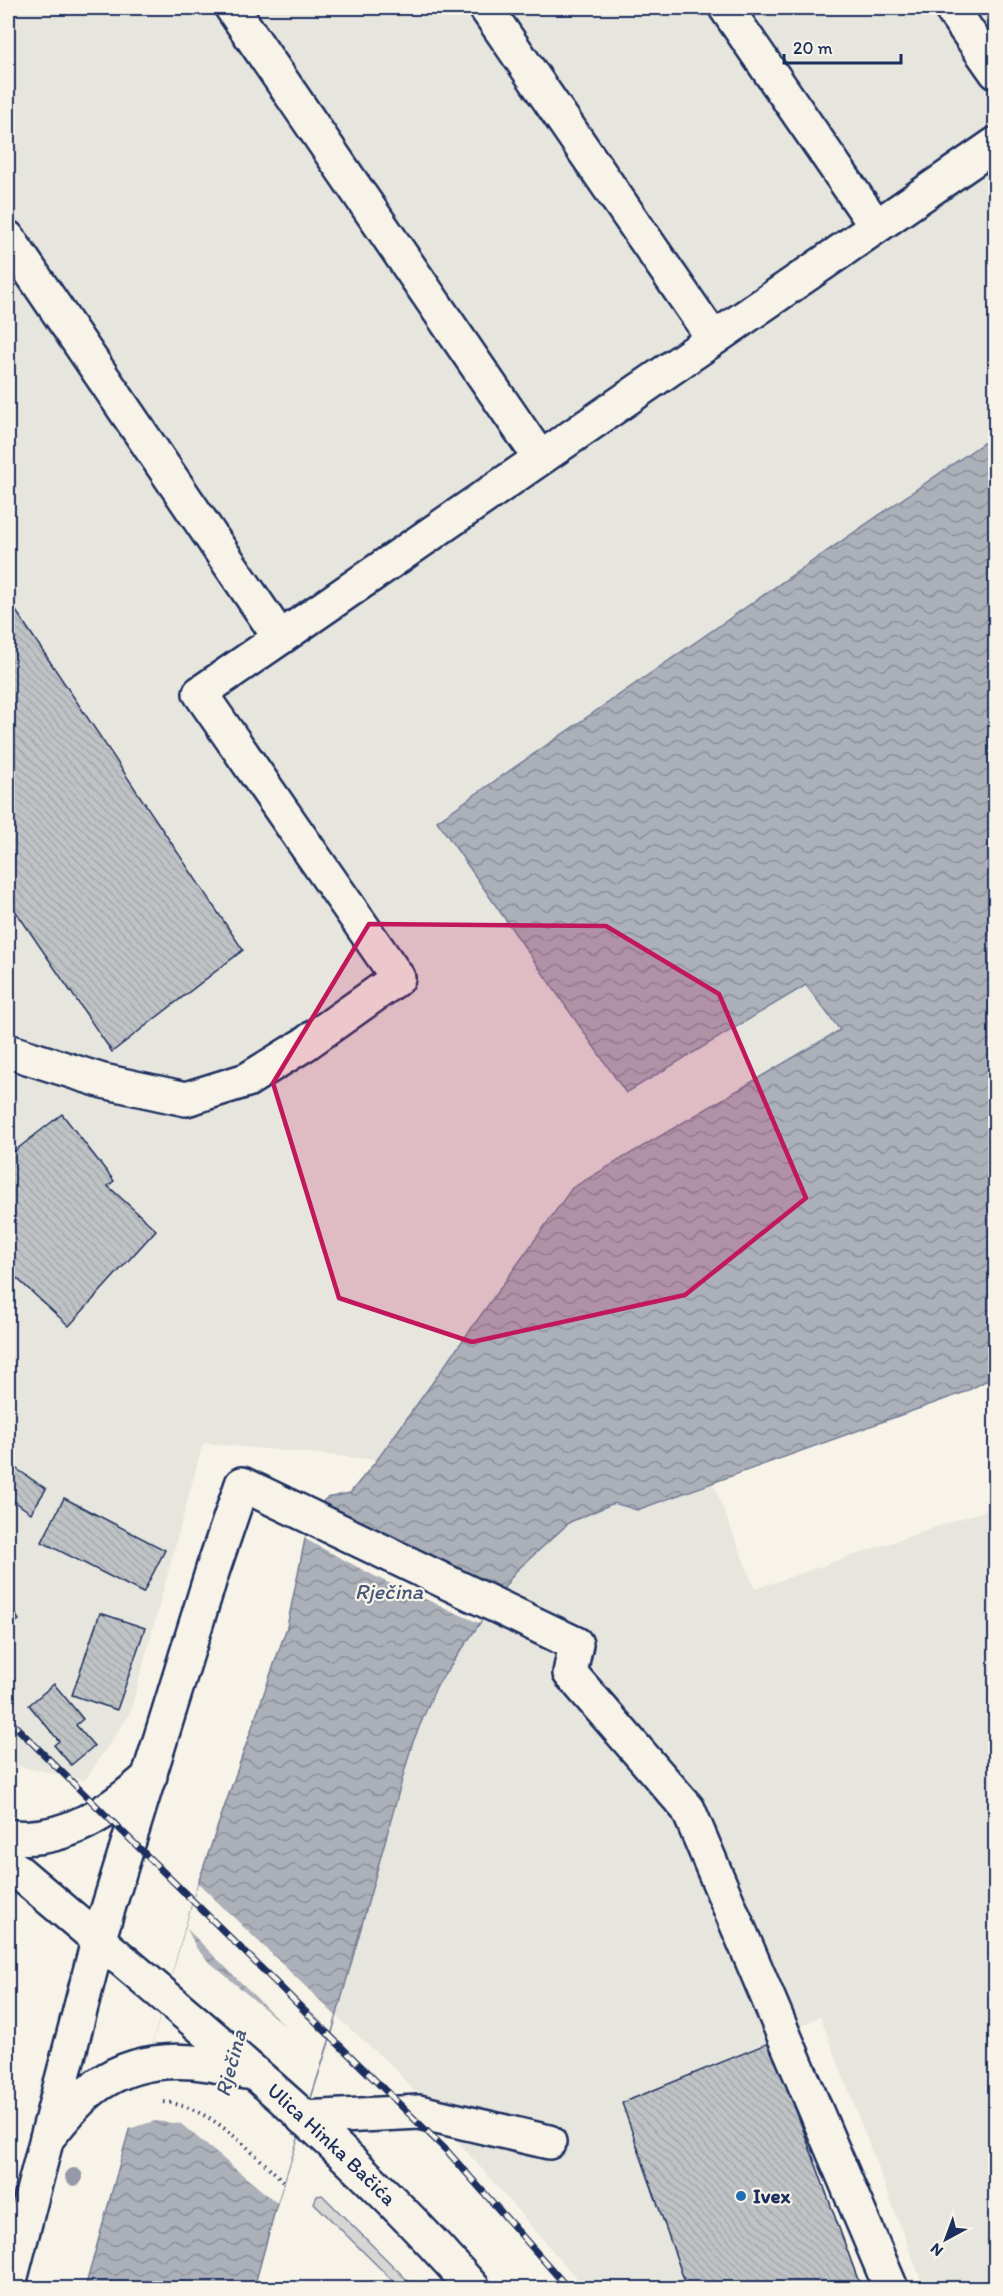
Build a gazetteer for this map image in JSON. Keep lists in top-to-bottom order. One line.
{"streets":{"main road":["Ulica Hinka Bačića"]},"water":["Rječina"],"places":["Ivex"],"scale_bar":"20 m","north":"bottom left"}
